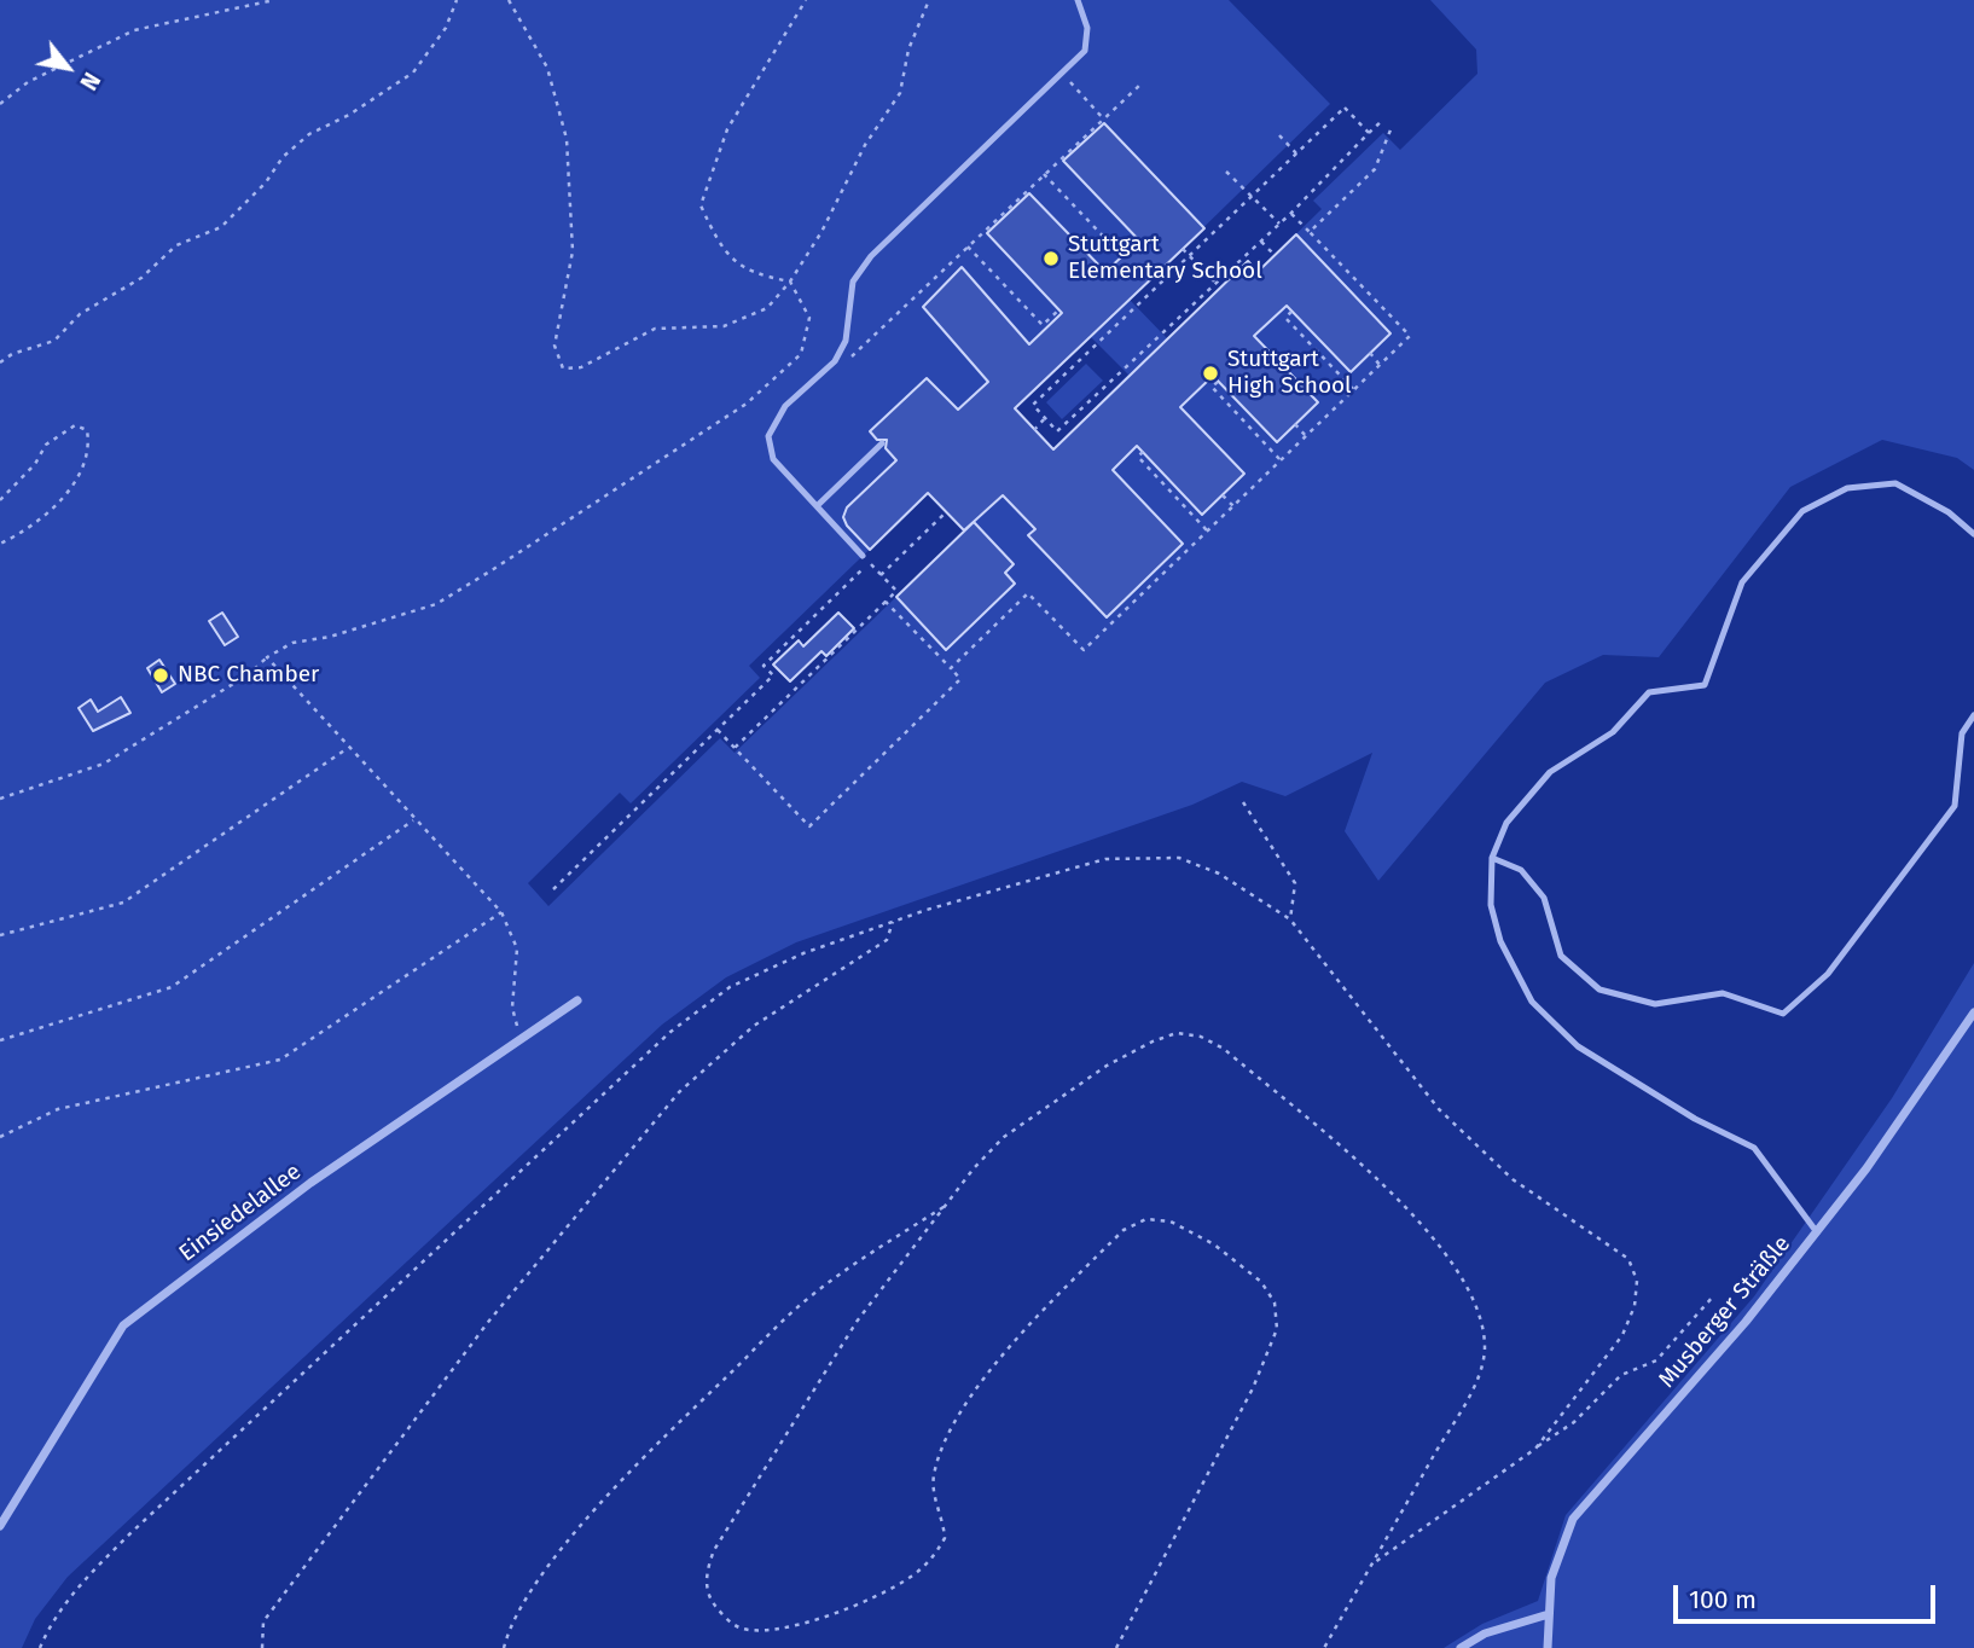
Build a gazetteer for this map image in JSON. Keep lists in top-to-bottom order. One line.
{"streets":{"street":["Einsiedelallee","Musberger Sträßle"]},"places":["Stuttgart Elementary School","Stuttgart High School","NBC Chamber"],"scale_bar":"100 m","north":"bottom right"}
